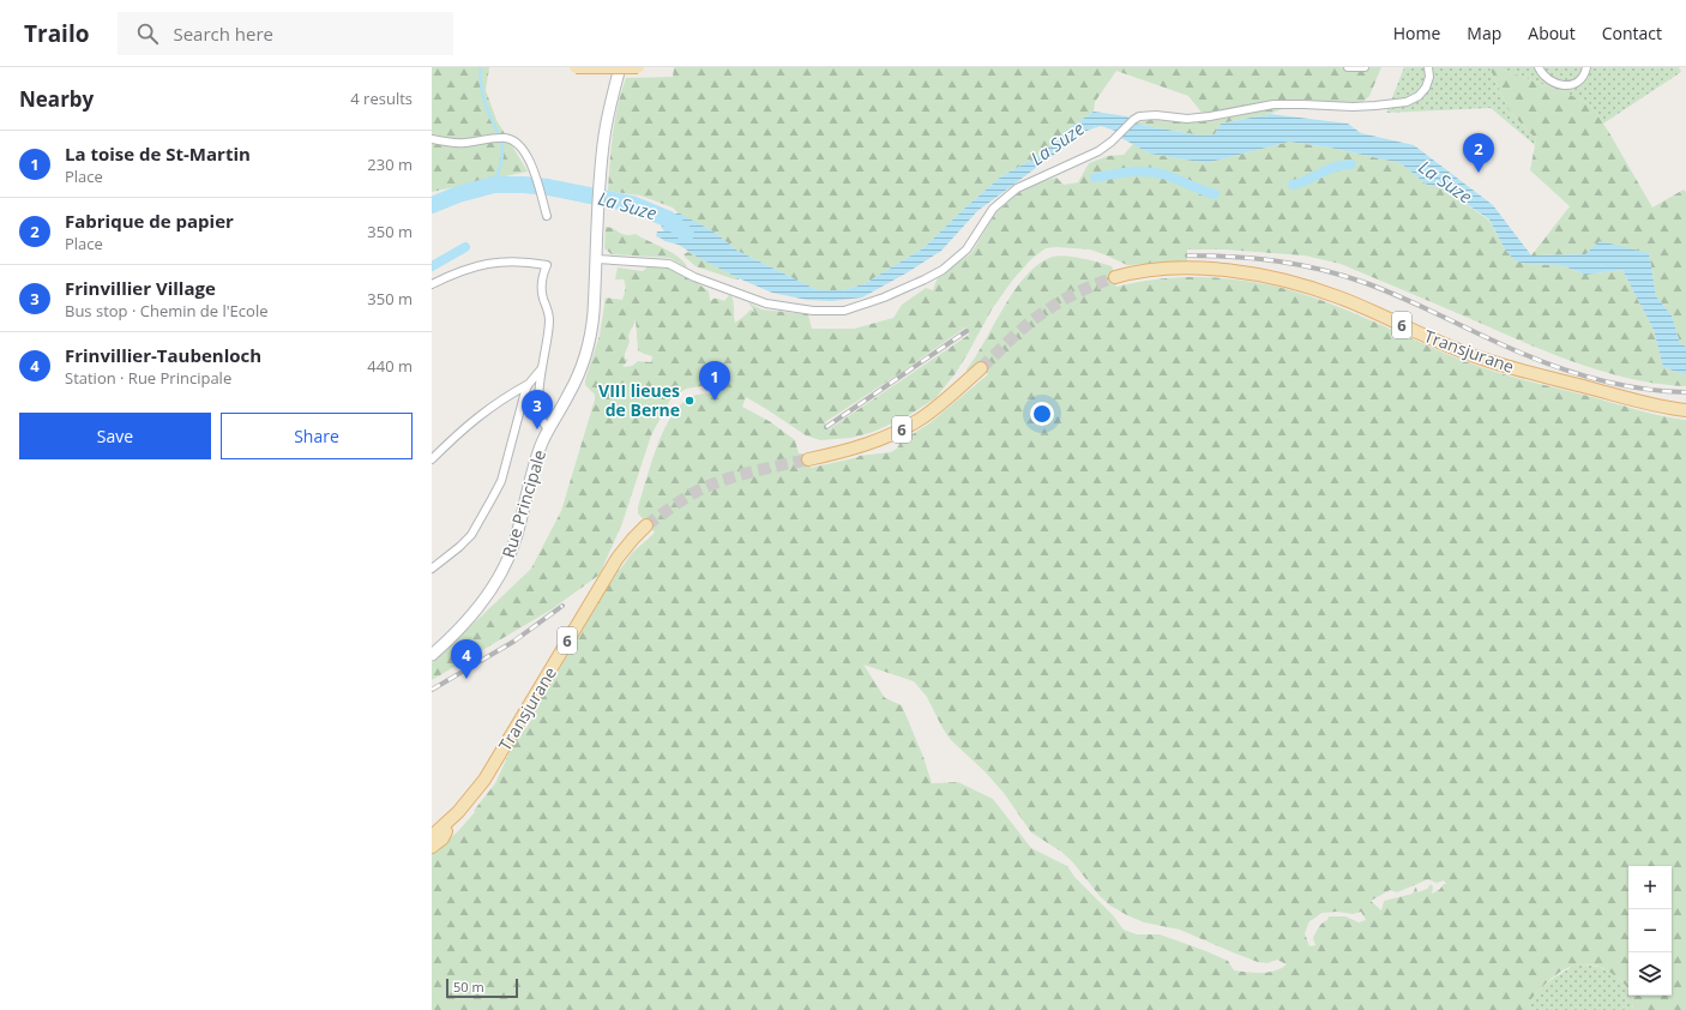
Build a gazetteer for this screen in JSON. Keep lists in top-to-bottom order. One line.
{"streets":{"main road":["6","Transjurane","Rue Principale"]},"water":["La Suze"],"places":["VIII lieues de Berne"],"scale_bar":"50 m","page":{"header":"Trailo","search":"Search here","nav":["Home","Map","About","Contact"],"heading":["Nearby","4 results"],"list":[{"mark":"1","name":"La toise de St-Martin","note":"Place","value":"230 m"},{"mark":"2","name":"Fabrique de papier","note":"Place","value":"350 m"},{"mark":"3","name":"Frinvillier Village","note":"Bus stop · Chemin de l'Ecole","value":"350 m"},{"mark":"4","name":"Frinvillier-Taubenloch","note":"Station · Rue Principale","value":"440 m"}],"pins":["2","1","3","4"],"buttons":["Save","Share"],"map_buttons":["+","−"],"scale":"50 m"}}
